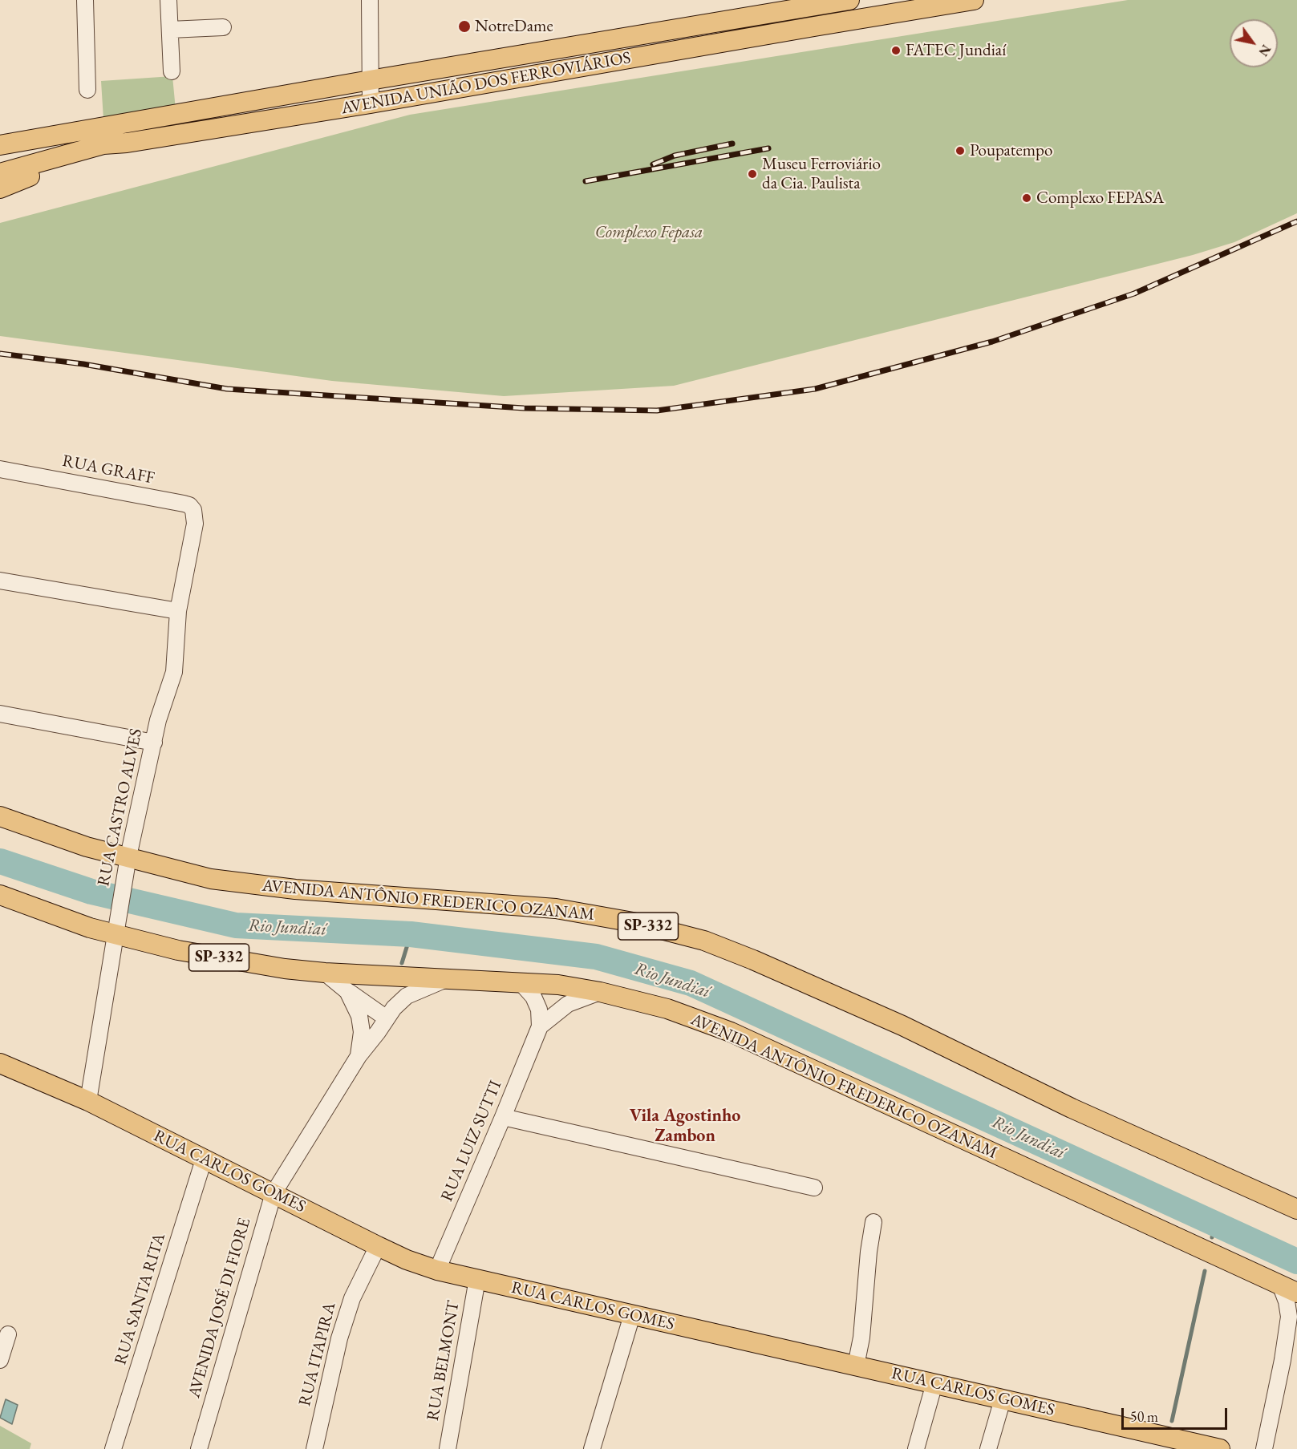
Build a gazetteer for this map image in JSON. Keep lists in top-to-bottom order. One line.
{"streets":{"main road":["AVENIDA UNIÃO DOS FERROVIÁRIOS","AVENIDA ANTÔNIO FREDERICO OZANAM","SP-332","RUA CARLOS GOMES"],"street":["RUA GRAFF","RUA CASTRO ALVES","RUA LUIZ SUTTI","RUA SANTA RITA","AVENIDA JOSÉ DI FIORE","RUA ITAPIRA","RUA BELMONT"]},"crossings":[["RUA GRAFF","RUA CASTRO ALVES"],["RUA CASTRO ALVES","AVENIDA ANTÔNIO FREDERICO OZANAM"],["RUA CASTRO ALVES","RUA CARLOS GOMES"],["AVENIDA ANTÔNIO FREDERICO OZANAM","RUA LUIZ SUTTI"],["AVENIDA ANTÔNIO FREDERICO OZANAM","AVENIDA JOSÉ DI FIORE"],["RUA LUIZ SUTTI","RUA CARLOS GOMES"],["RUA CARLOS GOMES","RUA SANTA RITA"],["RUA CARLOS GOMES","AVENIDA JOSÉ DI FIORE"],["RUA CARLOS GOMES","RUA ITAPIRA"],["RUA CARLOS GOMES","RUA BELMONT"]],"districts":["Vila Agostinho Zambon"],"water":["Rio Jundiaí"],"parks":["Complexo Fepasa"],"places":["NotreDame","FATEC Jundiaí","Poupatempo","Museu Ferroviário da Cia. Paulista","Complexo FEPASA"],"scale_bar":"50 m","north":"bottom right"}
